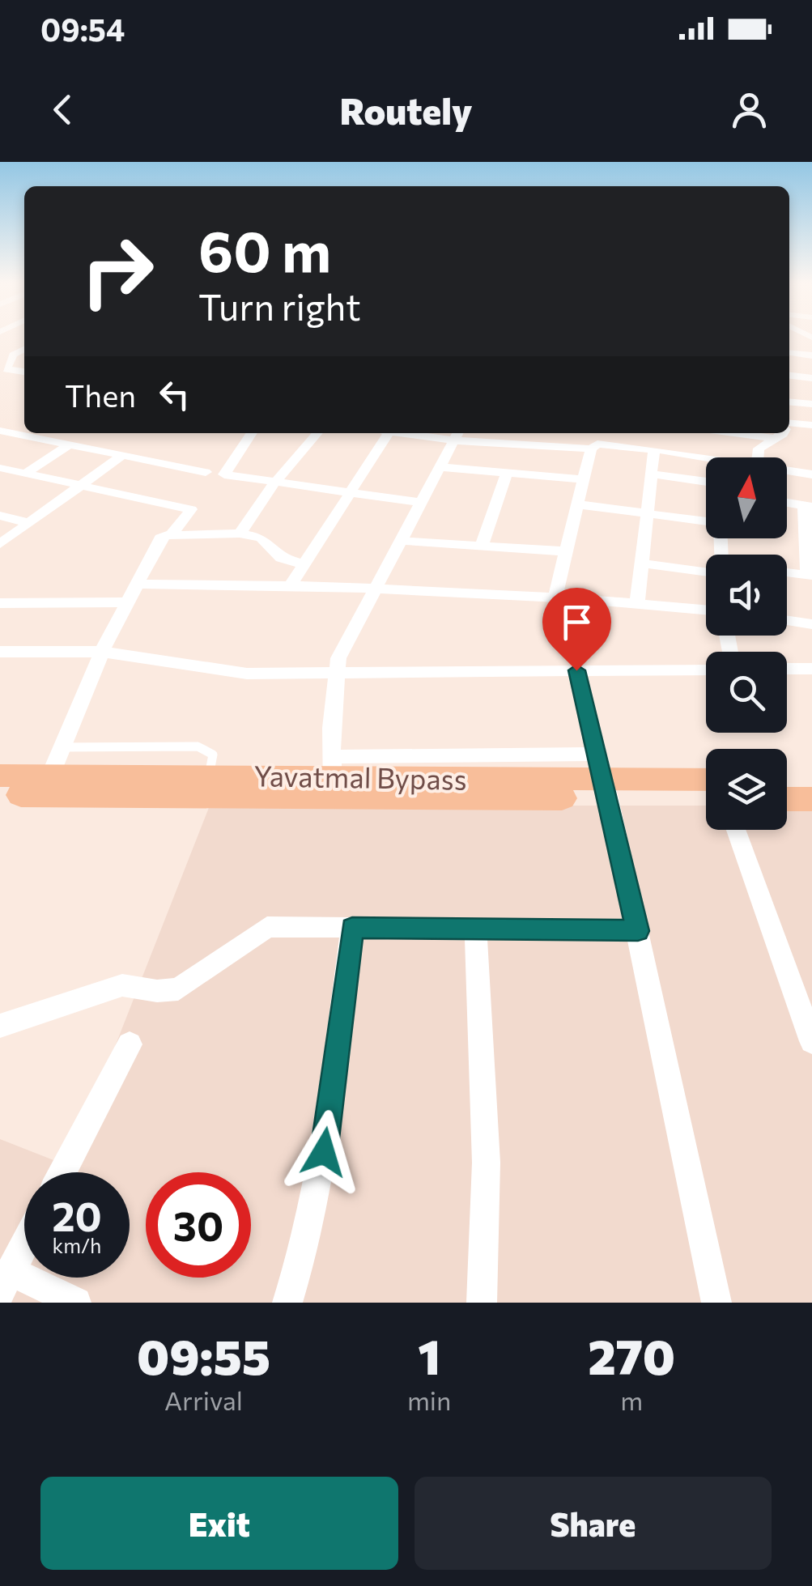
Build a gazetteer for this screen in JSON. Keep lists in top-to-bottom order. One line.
{"streets":{"main road":["Yavatmal Bypass"]},"north":"top","page":{"status":"09:54","header":"Routely","turn":["60 m","Turn right"],"then":"Then","speed":"20 km/h","limit":"30","eta":["09:55","Arrival","1","min","270","m"],"buttons":["Exit","Share"]}}
